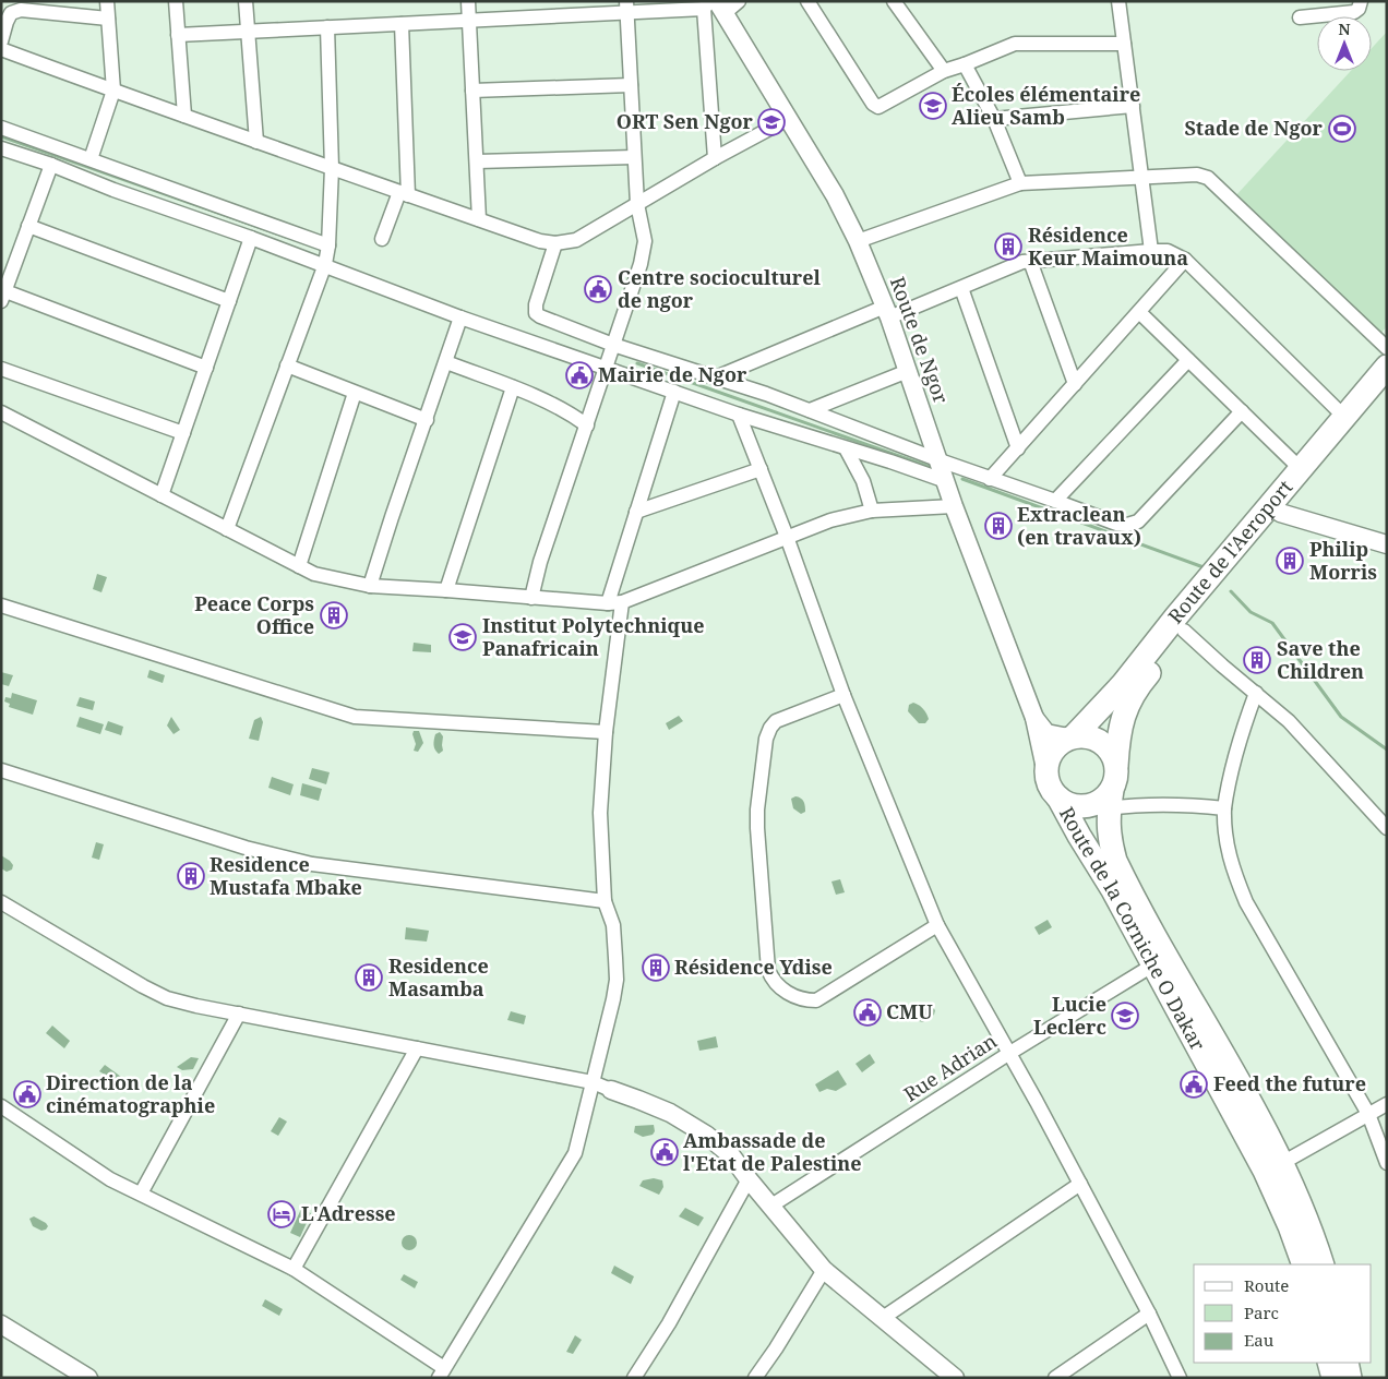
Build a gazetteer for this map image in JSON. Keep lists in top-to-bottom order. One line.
{"streets":{"highway":["Route de l'Aeroport","Route de la Corniche O Dakar"],"street":["Route de Ngor","Rue Adrian"]},"crossings":[["Route de Ngor","Route de l'Aeroport"],["Route de Ngor","Route de la Corniche O Dakar"],["Route de l'Aeroport","Route de la Corniche O Dakar"],["Route de la Corniche O Dakar","Rue Adrian"]],"places":{"school or university":["Écoles élémentaire Alieu Samb","ORT Sen Ngor","Institut Polytechnique Panafricain","Lucie Leclerc"],"sports":["Stade de Ngor"],"building":["Résidence Keur Maimouna","Extraclean (en travaux)","Philip Morris","Peace Corps Office","Save the Children","Residence Mustafa Mbake","Résidence Ydise","Residence Masamba"],"public building":["Centre socioculturel de ngor","Mairie de Ngor","CMU","Feed the future","Direction de la cinématographie","Ambassade de l'Etat de Palestine"],"hotel":["L'Adresse"]},"legend":["Route","Parc","Eau"],"north":"top"}
